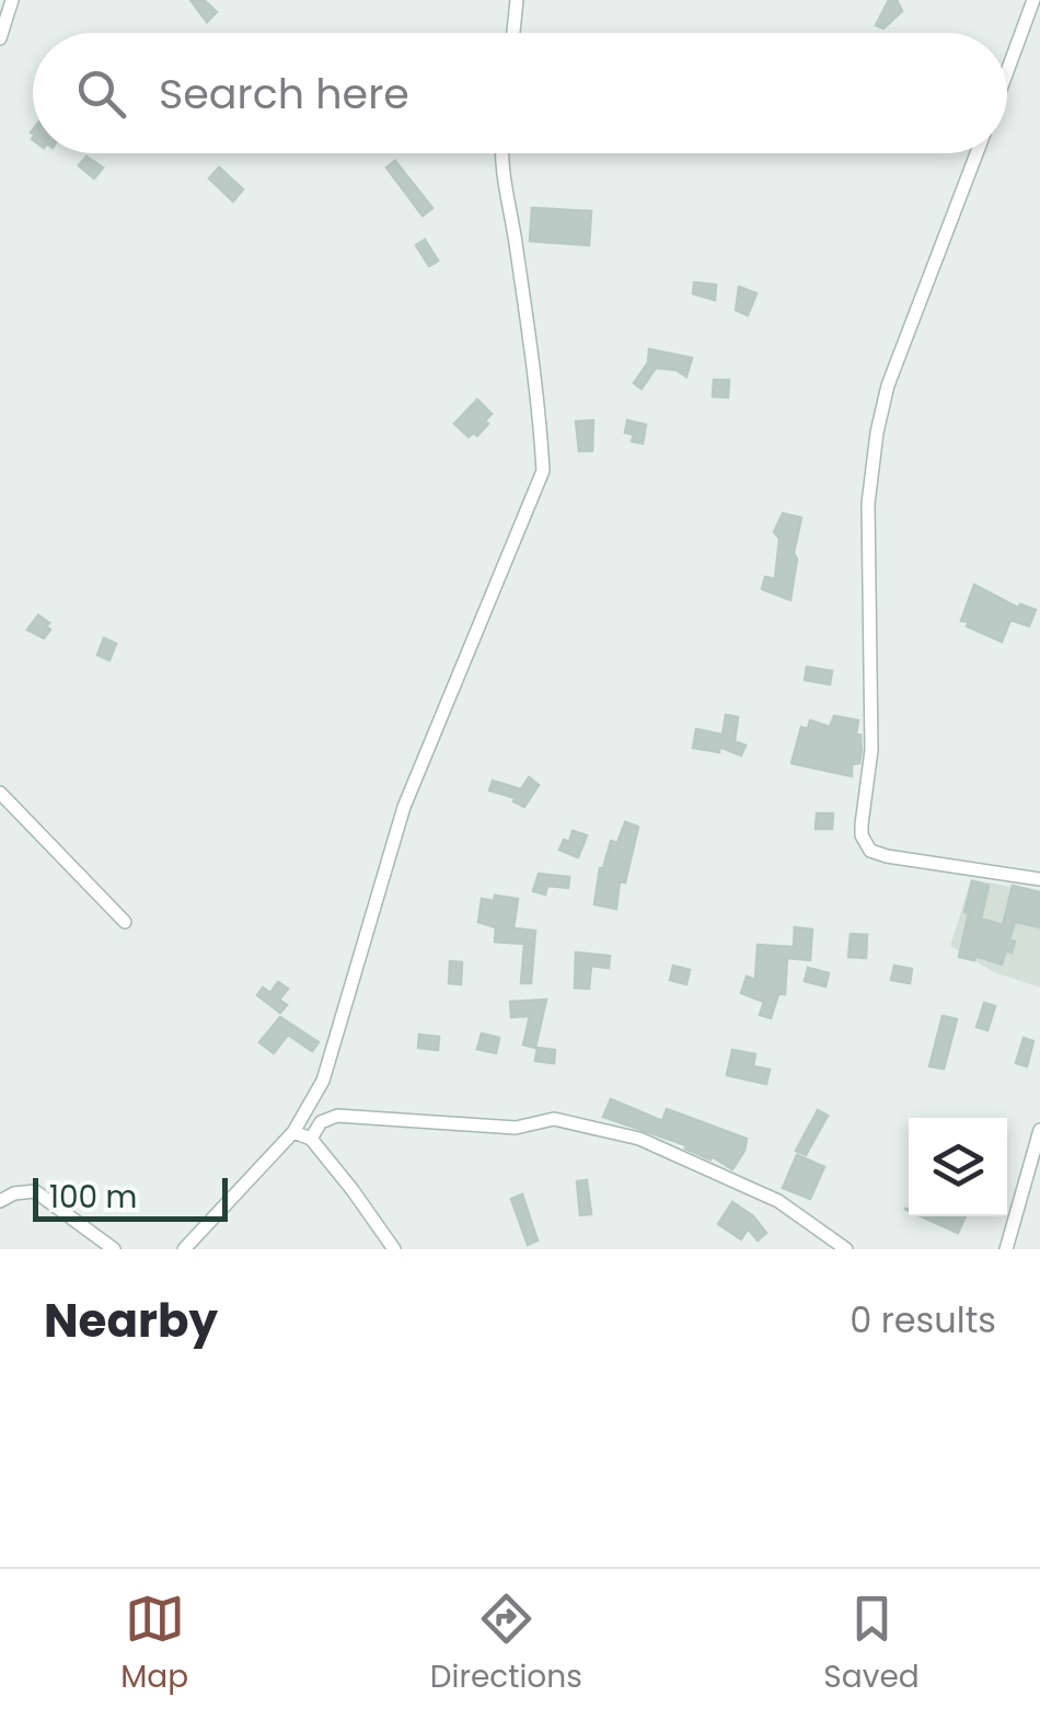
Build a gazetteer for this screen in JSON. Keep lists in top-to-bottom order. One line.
{"scale_bar":"100 m","page":{"search":"Search here","scale":"100 m","heading":["Nearby","0 results"],"nav":["Map","Directions","Saved"]}}
